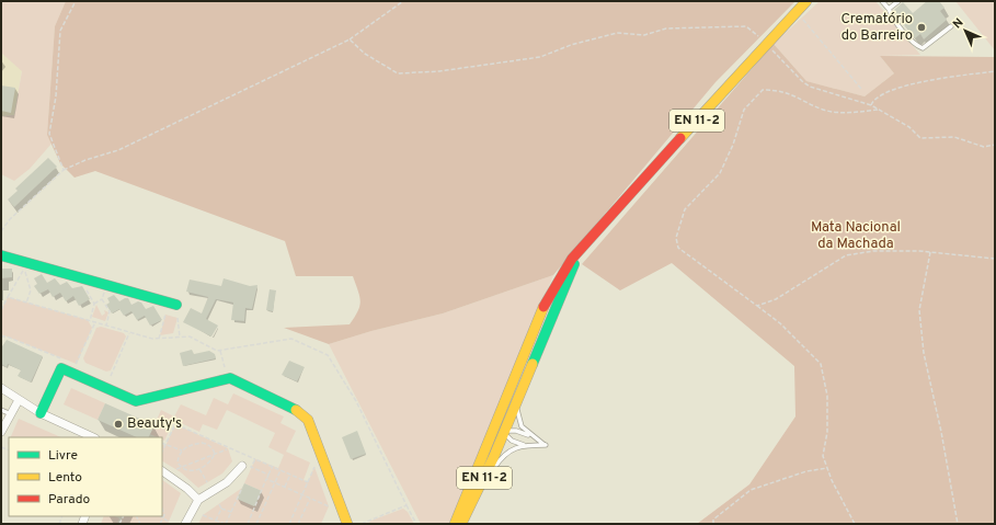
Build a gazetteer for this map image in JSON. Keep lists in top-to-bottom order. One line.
{"streets":{"main road":["EN 11-2"]},"parks":["Mata Nacional da Machada"],"places":["Crematório do Barreiro","Beauty's"],"legend":["Livre","Lento","Parado"],"north":"top left"}
